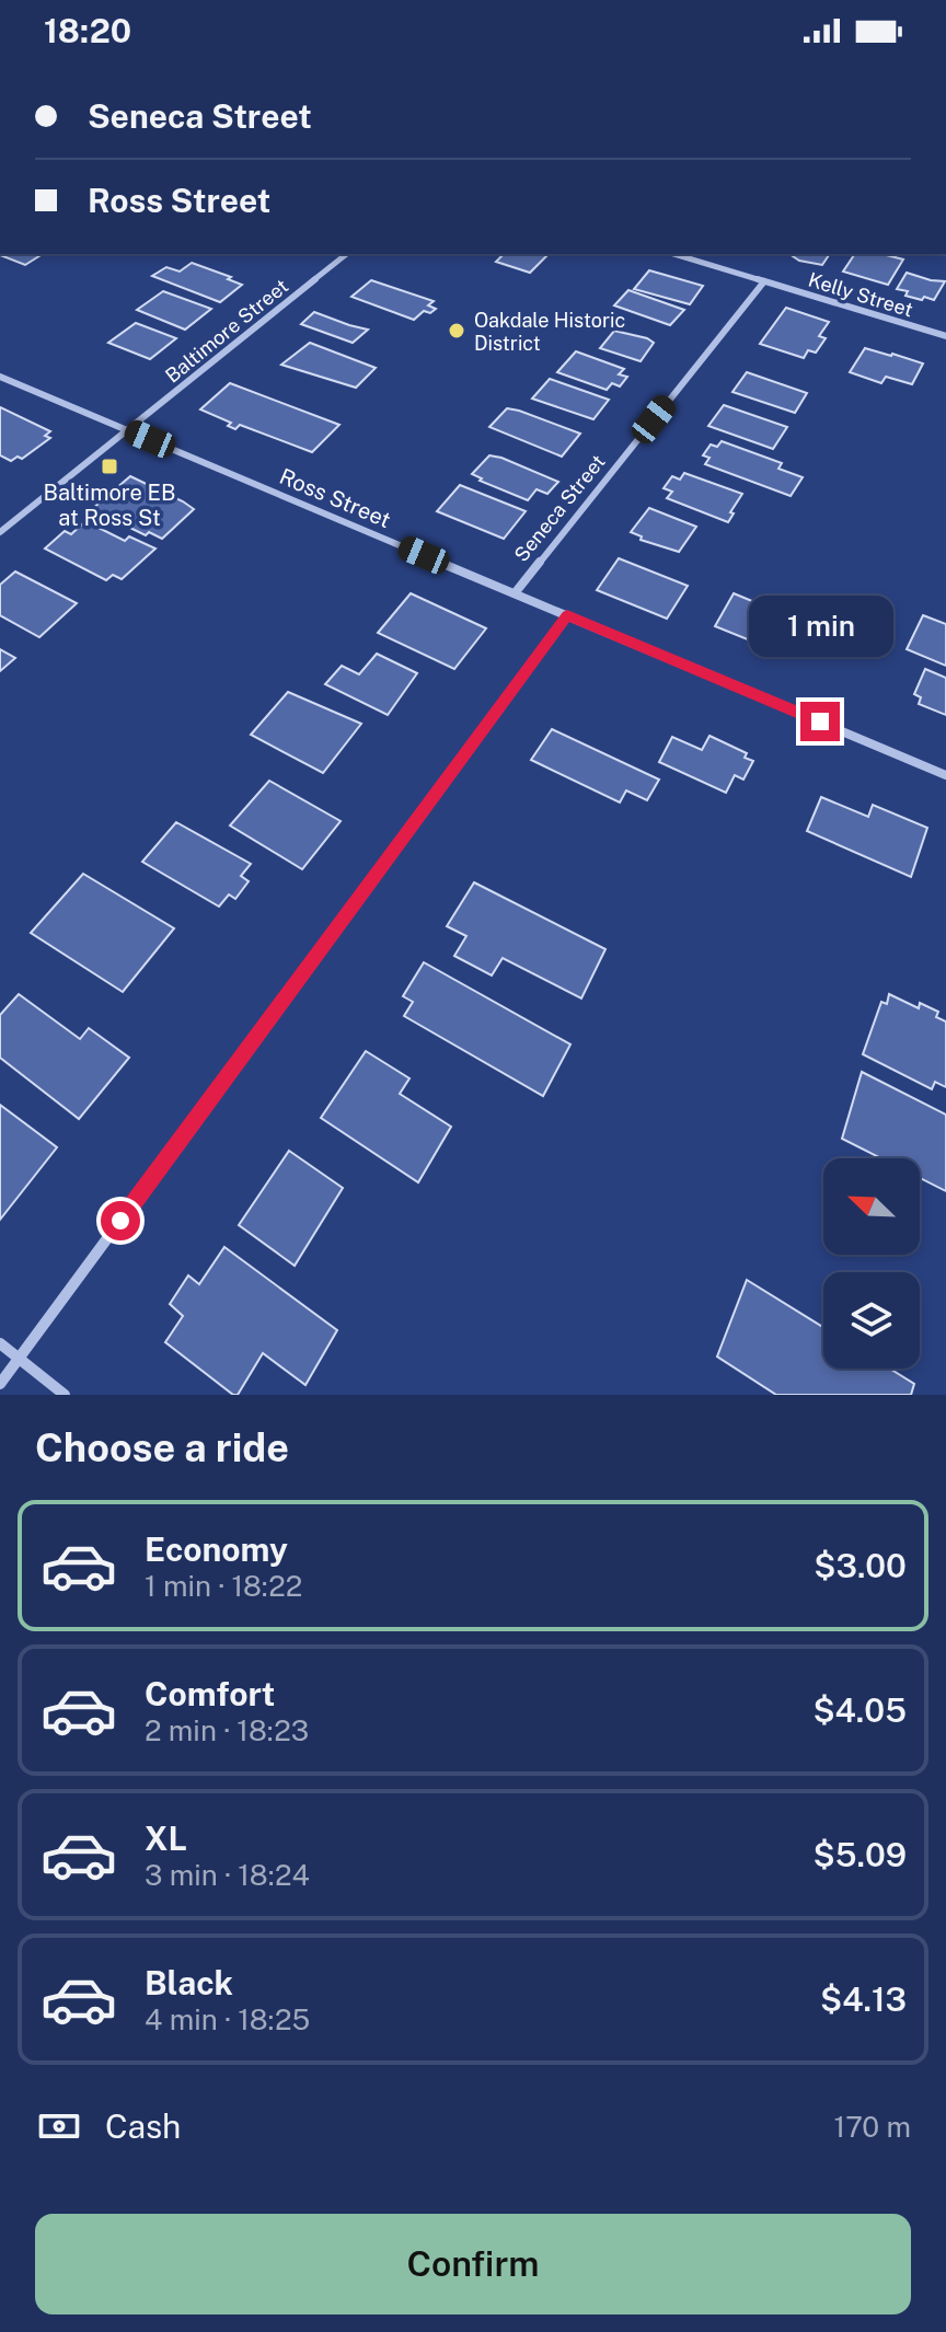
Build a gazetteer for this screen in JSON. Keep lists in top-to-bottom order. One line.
{"streets":{"street":["Kelly Street","Baltimore Street","Ross Street","Seneca Street"]},"crossings":[["Kelly Street","Seneca Street"],["Baltimore Street","Ross Street"],["Ross Street","Seneca Street"]],"places":{"other":["Oakdale Historic District"],"transit":["Baltimore EB at Ross St"]},"north":"top left","page":{"status":"18:20","banner":["Seneca Street","Ross Street"],"bubble":"1 min","heading":"Choose a ride","list":[{"name":"Economy","note":"1 min · 18:22","value":"$3.00"},{"name":"Comfort","note":"2 min · 18:23","value":"$4.05"},{"name":"XL","note":"3 min · 18:24","value":"$5.09"},{"name":"Black","note":"4 min · 18:25","value":"$4.13"}],"pay":["Cash","170 m"],"buttons":"Confirm"}}
